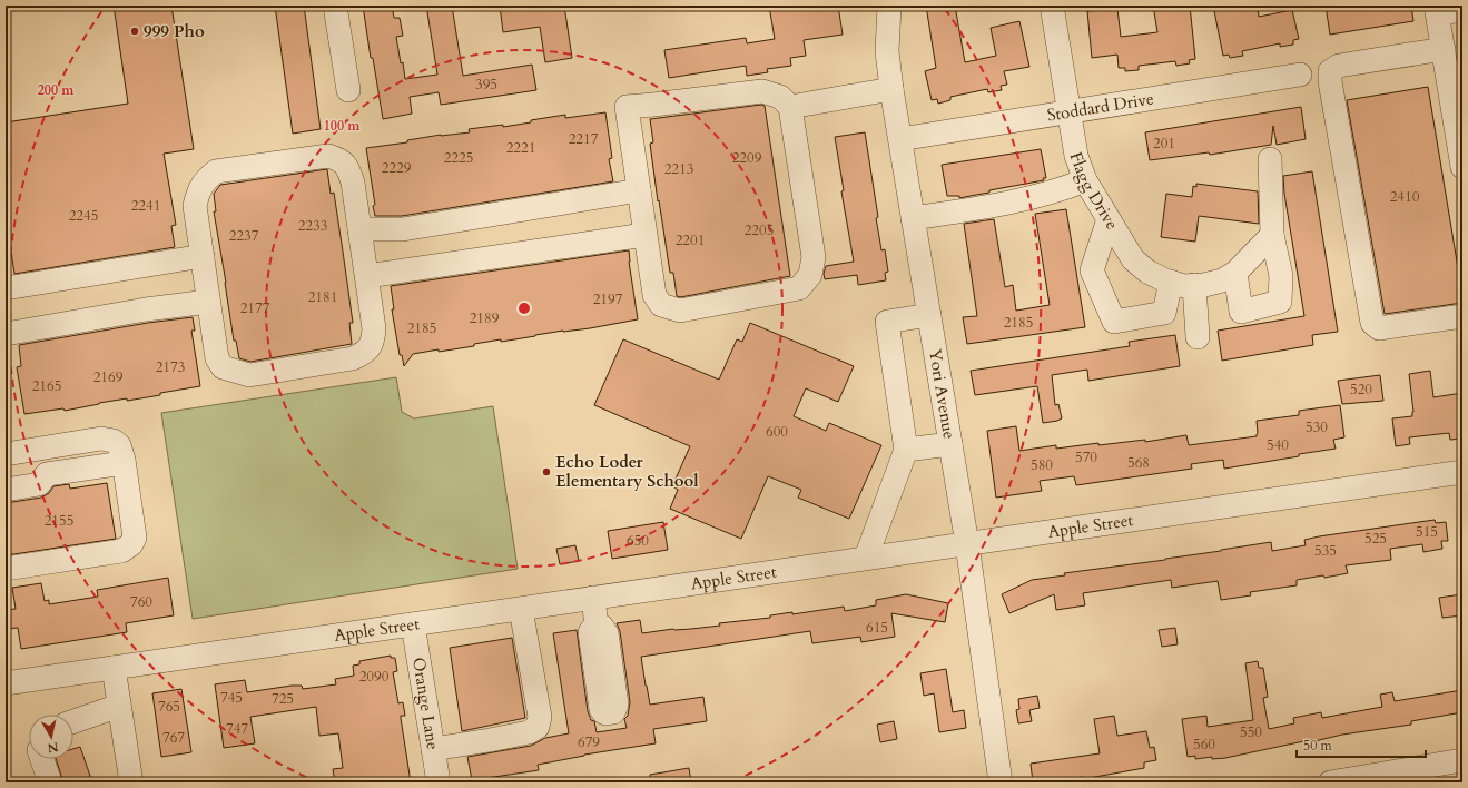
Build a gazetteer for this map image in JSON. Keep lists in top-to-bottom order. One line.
{"streets":{"street":["Stoddard Drive","Flagg Drive","Yori Avenue","Apple Street","Orange Lane"]},"crossings":[["Stoddard Drive","Flagg Drive"],["Stoddard Drive","Yori Avenue"],["Yori Avenue","Apple Street"],["Apple Street","Orange Lane"]],"places":["999 Pho","Echo Loder Elementary School"],"house_numbers":["395","2217","201","2221","2225","2209","2229","2213","2410","2241","2245","2233","2205","2237","2201","2181","2197","2177","2189","2185","2185","2173","2169","2165","520","530","600","540","570","568","580","2155","515","525","650","535","760","615","2090","745","725","765","747","550","767","679","560"],"scale_bar":"50 m","north":"bottom","rings":["200 m","100 m"]}
